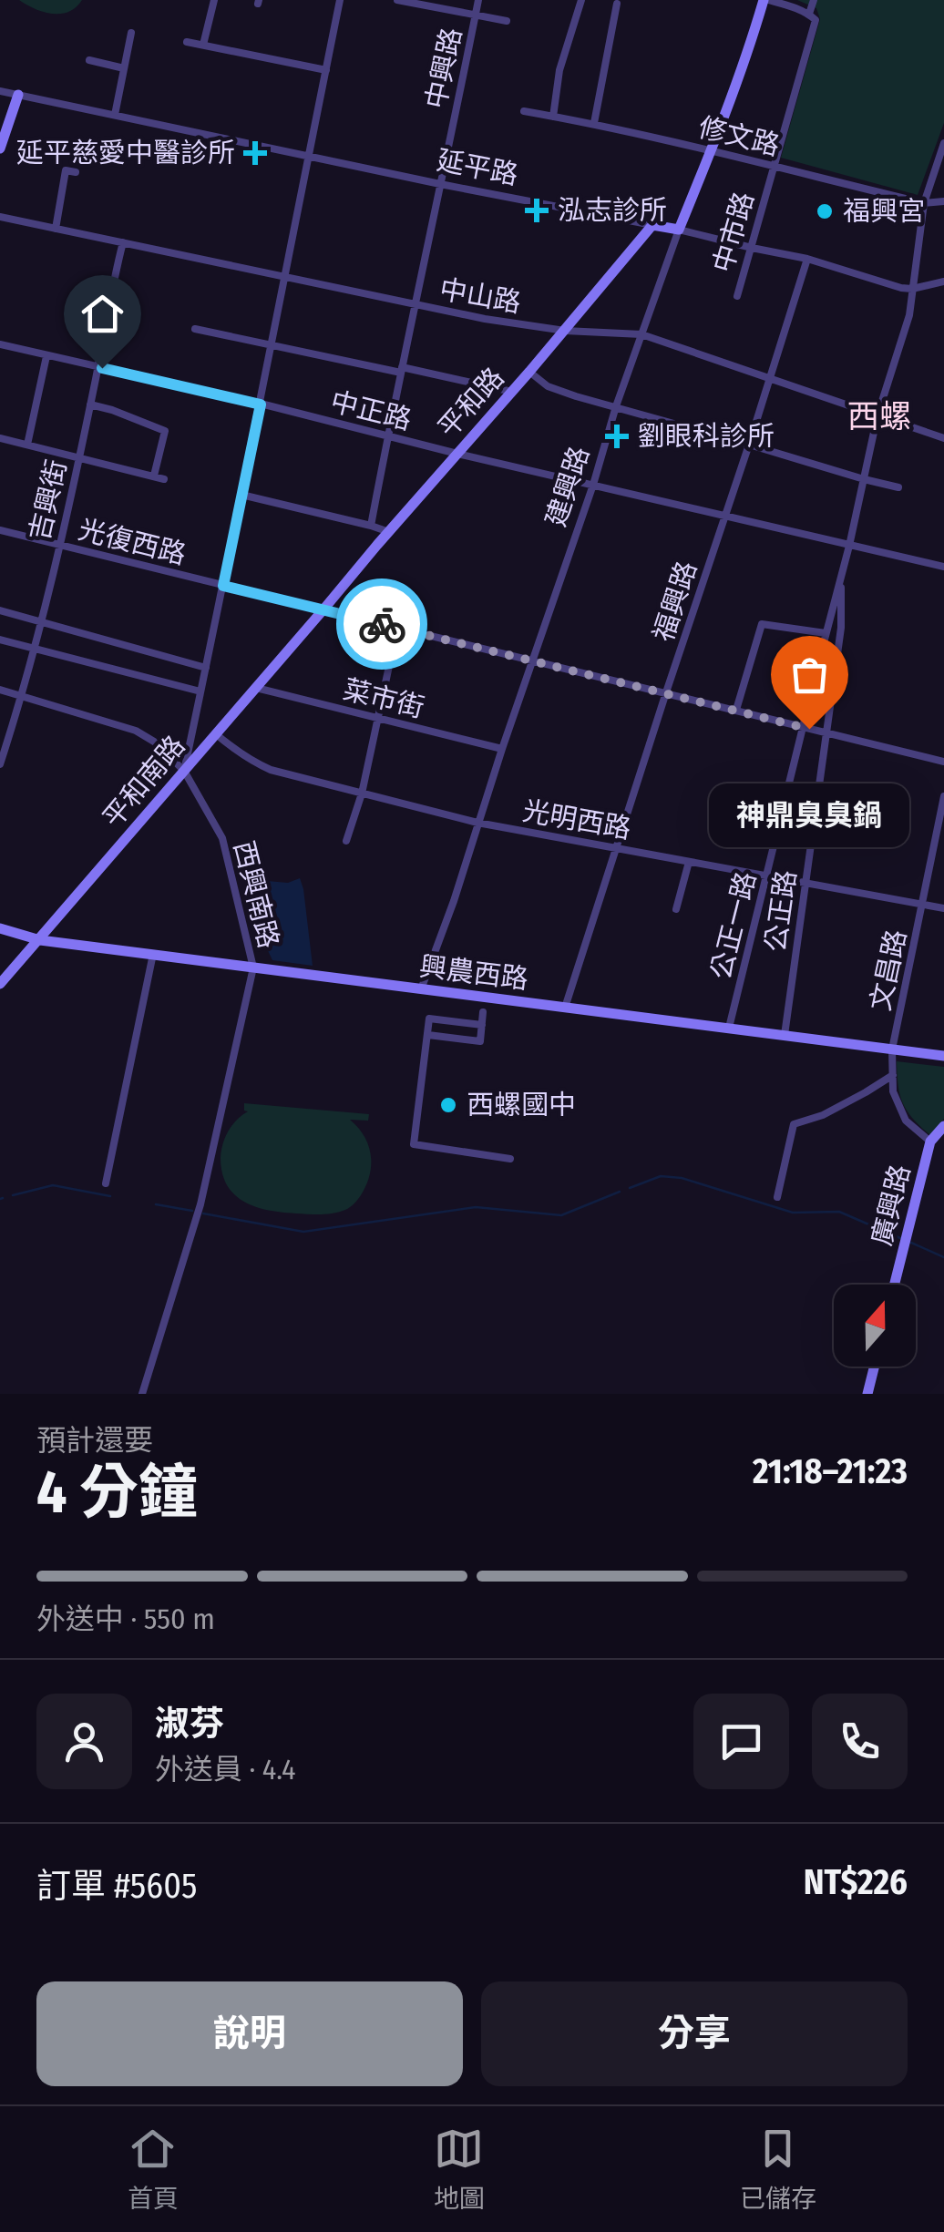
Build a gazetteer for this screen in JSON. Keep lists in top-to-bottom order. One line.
{"streets":{"main road":["延平路","平和路","建興路","平和南路","興農西路","廣興路"],"street":["中興路","修文路","中市路","中山路","中正路","吉興街","光復西路","福興路","菜市街","光明西路","西興南路","公正路","公正一路","文昌路"]},"crossings":[["中興路","延平路"],["中興路","中山路"],["中興路","中正路"],["修文路","中市路"],["修文路","建興路"],["修文路","公正路"],["延平路","中市路"],["延平路","平和路"],["延平路","建興路"],["延平路","福興路"],["延平路","公正路"],["中山路","平和路"],["中山路","建興路"],["中山路","吉興街"],["中山路","福興路"],["中山路","公正路"],["平和路","中正路"],["平和路","光復西路"],["平和路","平和南路"],["中正路","建興路"],["中正路","吉興街"],["中正路","福興路"],["中正路","公正路"],["建興路","光復西路"],["建興路","菜市街"],["建興路","光明西路"],["建興路","興農西路"],["吉興街","光復西路"],["吉興街","西興南路"],["光復西路","福興路"],["光復西路","平和南路"],["光復西路","公正路"],["光復西路","公正一路"],["福興路","光明西路"],["福興路","興農西路"],["菜市街","平和南路"],["平和南路","光明西路"],["平和南路","西興南路"],["平和南路","興農西路"],["光明西路","公正路"],["光明西路","公正一路"],["光明西路","文昌路"],["西興南路","興農西路"],["公正路","公正一路"],["公正路","興農西路"],["公正一路","興農西路"],["文昌路","興農西路"],["文昌路","廣興路"]],"districts":["西螺"],"places":{"health":["延平慈愛中醫診所","泓志診所","劉眼科診所"],"other":["福興宮","神鼎臭臭鍋","西螺國中"]},"north":"top","page":{"bubble":"神鼎臭臭鍋","heading":["4 分鐘","預計還要","21:18–21:23"],"panel":["淑芬","外送員 · 4.4","訂單 #5605","NT$226"],"bar":"外送中 · 550 m","buttons":["說明","分享"],"tabs":["首頁","地圖","已儲存"]}}
